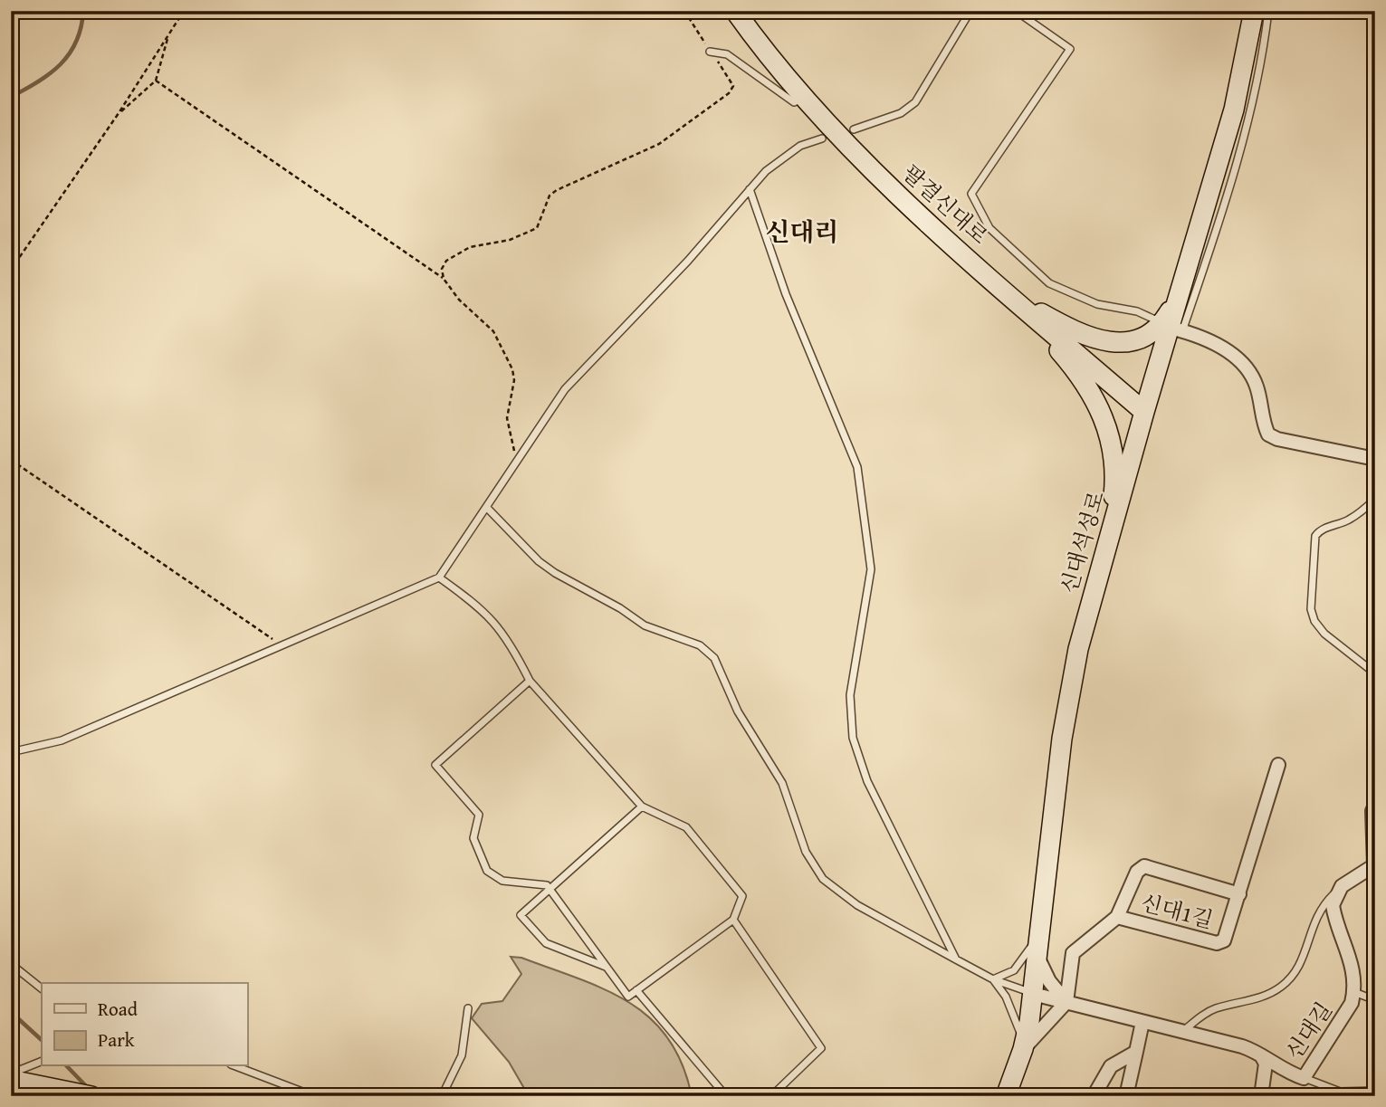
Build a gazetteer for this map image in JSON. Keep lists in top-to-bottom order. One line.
{"streets":{"main road":["팔결신대로","신대석성로"],"street":["신대1길","신대길"]},"crossings":[["팔결신대로","신대석성로"],["신대석성로","신대길"],["신대1길","신대길"]],"districts":["신대리"],"legend":["Road","Park"]}
